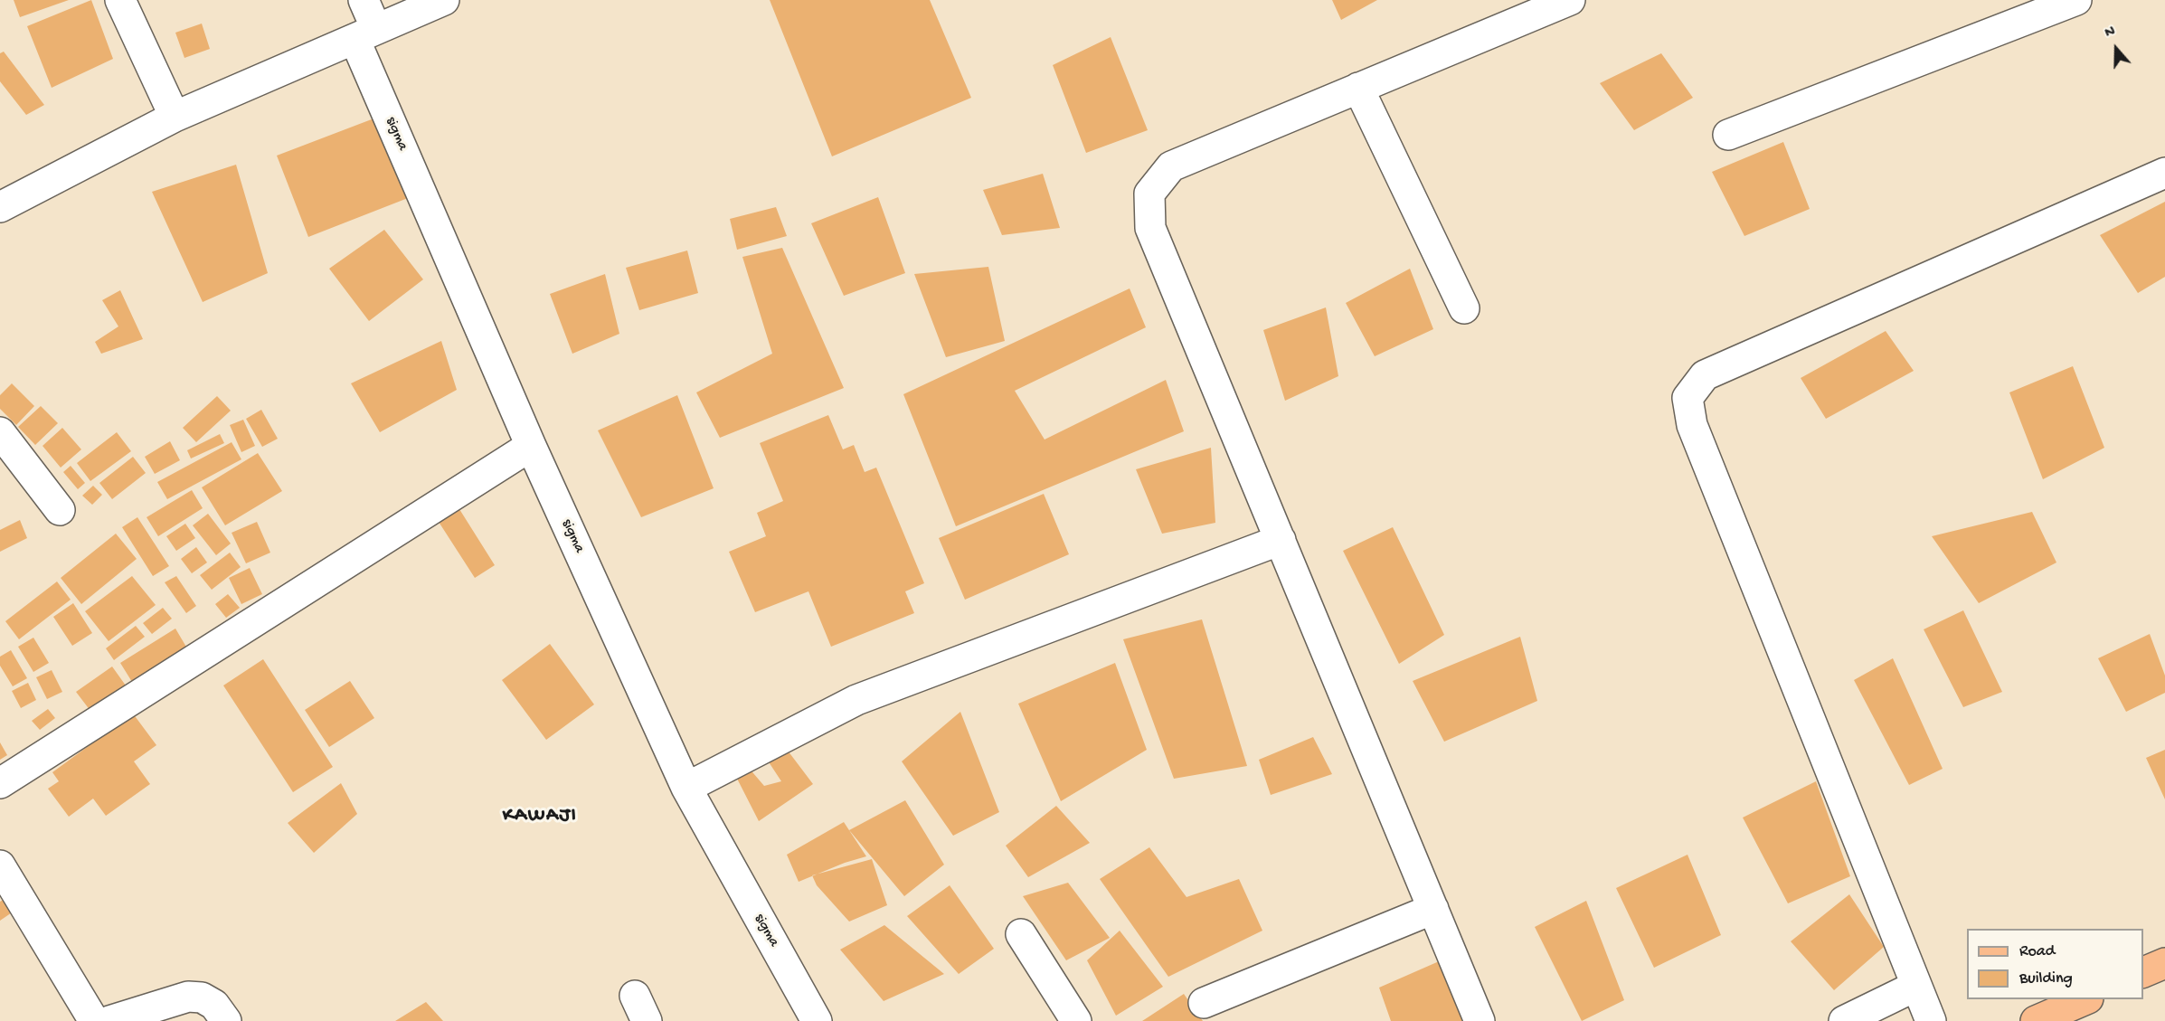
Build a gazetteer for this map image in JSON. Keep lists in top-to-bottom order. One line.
{"streets":{"street":["sigma"]},"districts":["KAWAJI"],"legend":["Road","Building"],"north":"top"}
